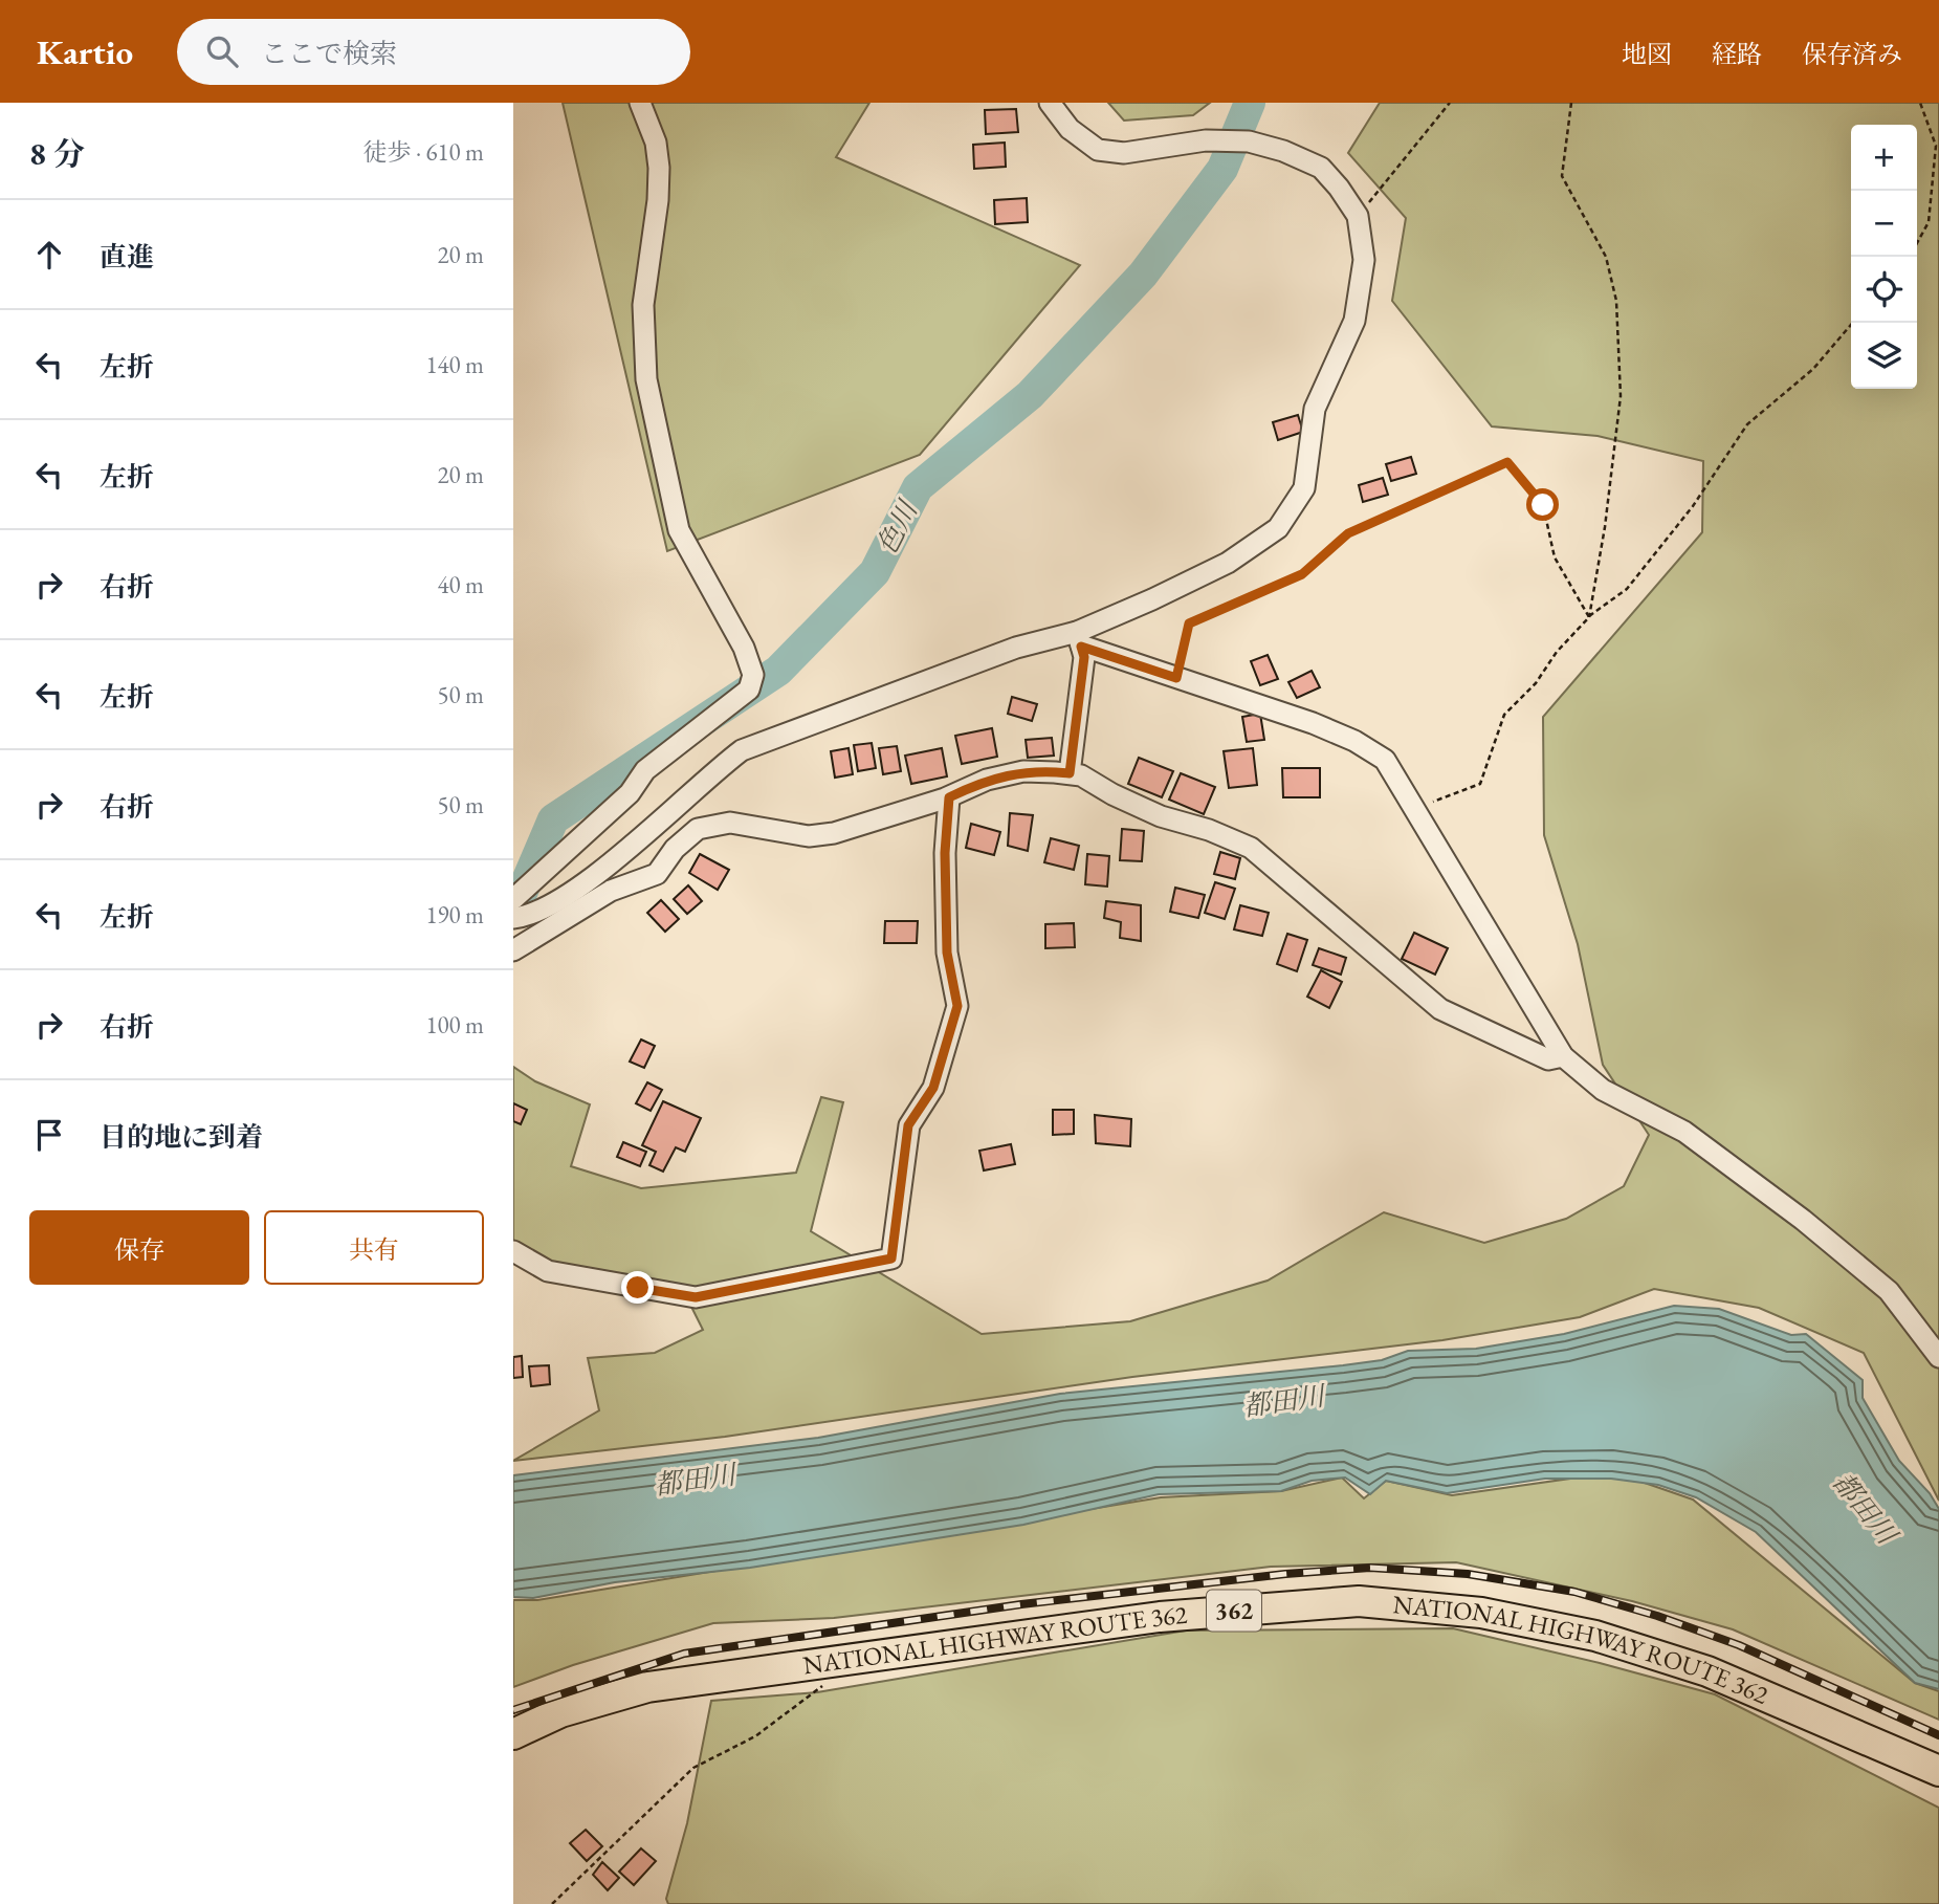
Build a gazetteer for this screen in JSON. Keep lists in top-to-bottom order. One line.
{"streets":{"highway":["362","NATIONAL HIGHWAY ROUTE 362"]},"water":["色川","都田川"],"page":{"header":"Kartio","search":"ここで検索","nav":["地図","経路","保存済み"],"heading":["8 分","徒歩 · 610 m"],"map_buttons":["+","−"],"list":[["直進","20 m"],["左折","140 m"],["左折","20 m"],["右折","40 m"],["左折","50 m"],["右折","50 m"],["左折","190 m"],["右折","100 m"],"目的地に到着"],"buttons":["保存","共有"]}}
